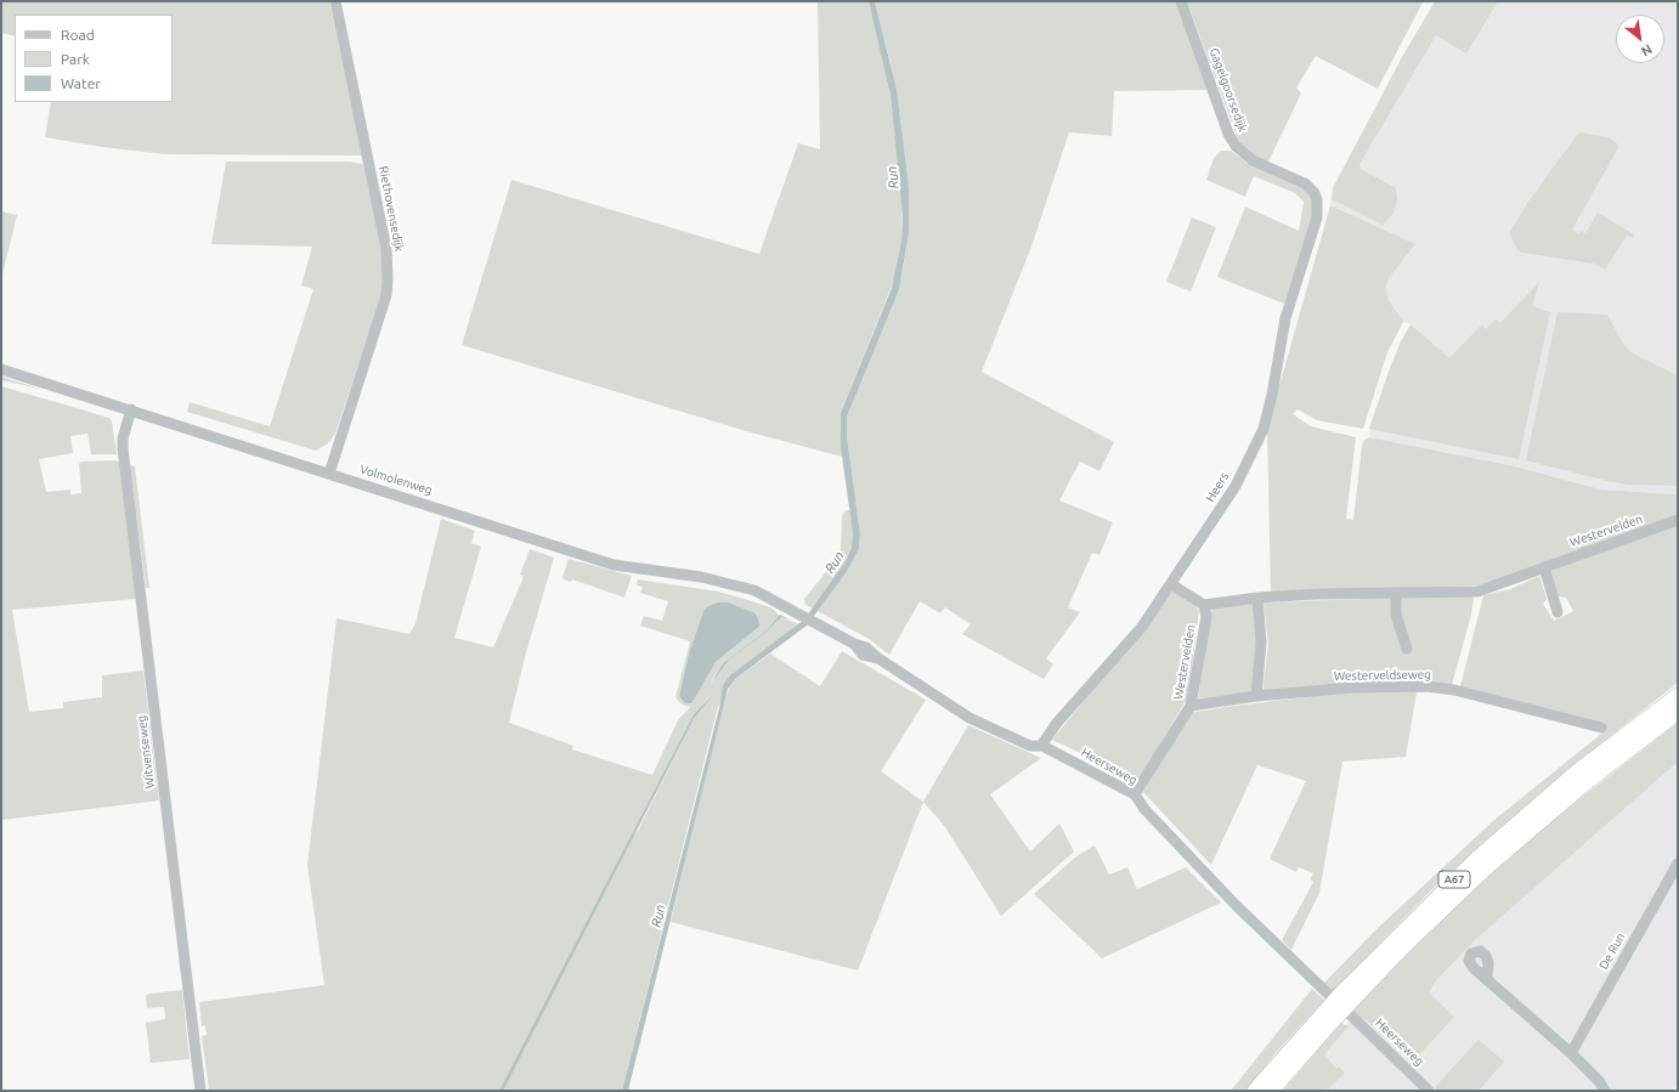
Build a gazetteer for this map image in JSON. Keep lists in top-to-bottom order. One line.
{"streets":{"highway":["A67"],"street":["Gagelgoorsedijk","Riethovensedijk","Volmolenweg","Heers","Westervelden","Westerveldseweg","Witvenseweg","Heerseweg","De Run"]},"crossings":[["Gagelgoorsedijk","Heers"],["Riethovensedijk","Volmolenweg"],["Volmolenweg","Witvenseweg"],["Volmolenweg","Heerseweg"],["Heers","Heerseweg"],["Westervelden","Westerveldseweg"],["Westervelden","Heerseweg"]],"water":["Run"],"legend":["Road","Park","Water"],"north":"bottom right"}
